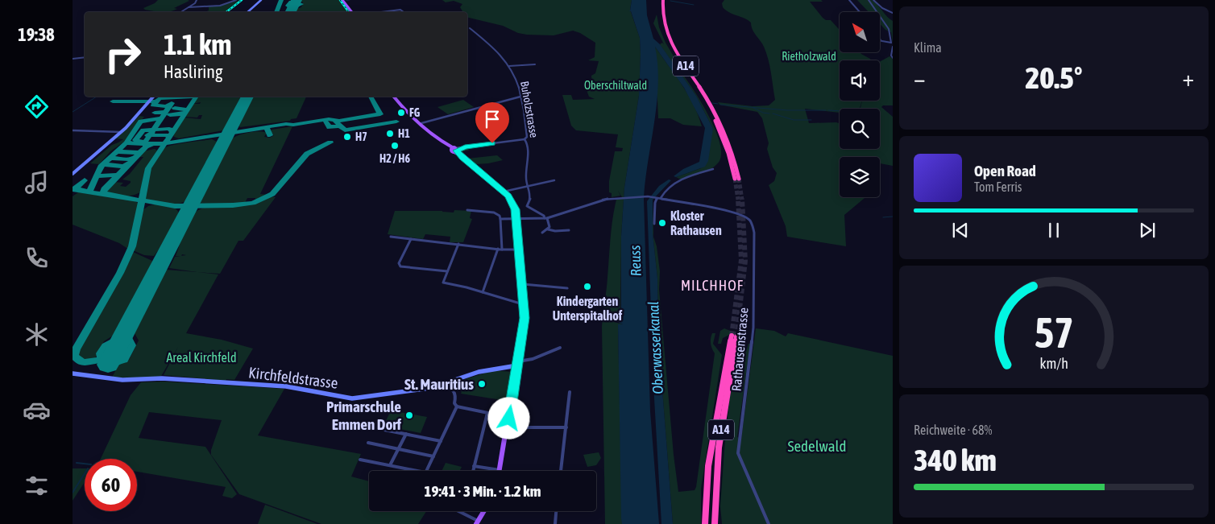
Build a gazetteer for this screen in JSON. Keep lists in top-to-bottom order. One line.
{"streets":{"highway":["A14"],"street":["Buholzstrasse","Rathausenstrasse","Kirchfeldstrasse"]},"crossings":[["Buholzstrasse","Rathausenstrasse"]],"districts":["MILCHHOF"],"water":["Reuss","Oberwasserkanal"],"parks":["Rietholzwald","Oberschiltwald","Areal Kirchfeld","Sedelwald"],"places":["FG","H1","H7","H2 / H6","Kloster Rathausen","Kindergarten Unterspitalhof","St. Mauritius","Primarschule Emmen Dorf"],"north":"top left","page":{"tabs":"19:38","tile":["Klima",["Reichweite · 68%","340 km"]],"turn":["1.1 km","Hasliring"],"heat":["−","20.5°","+"],"song":["Open Road","Tom Ferris"],"limit":"60","trip":"19:41 · 3 Min. · 1.2 km","gauge":["57","km/h"]}}
